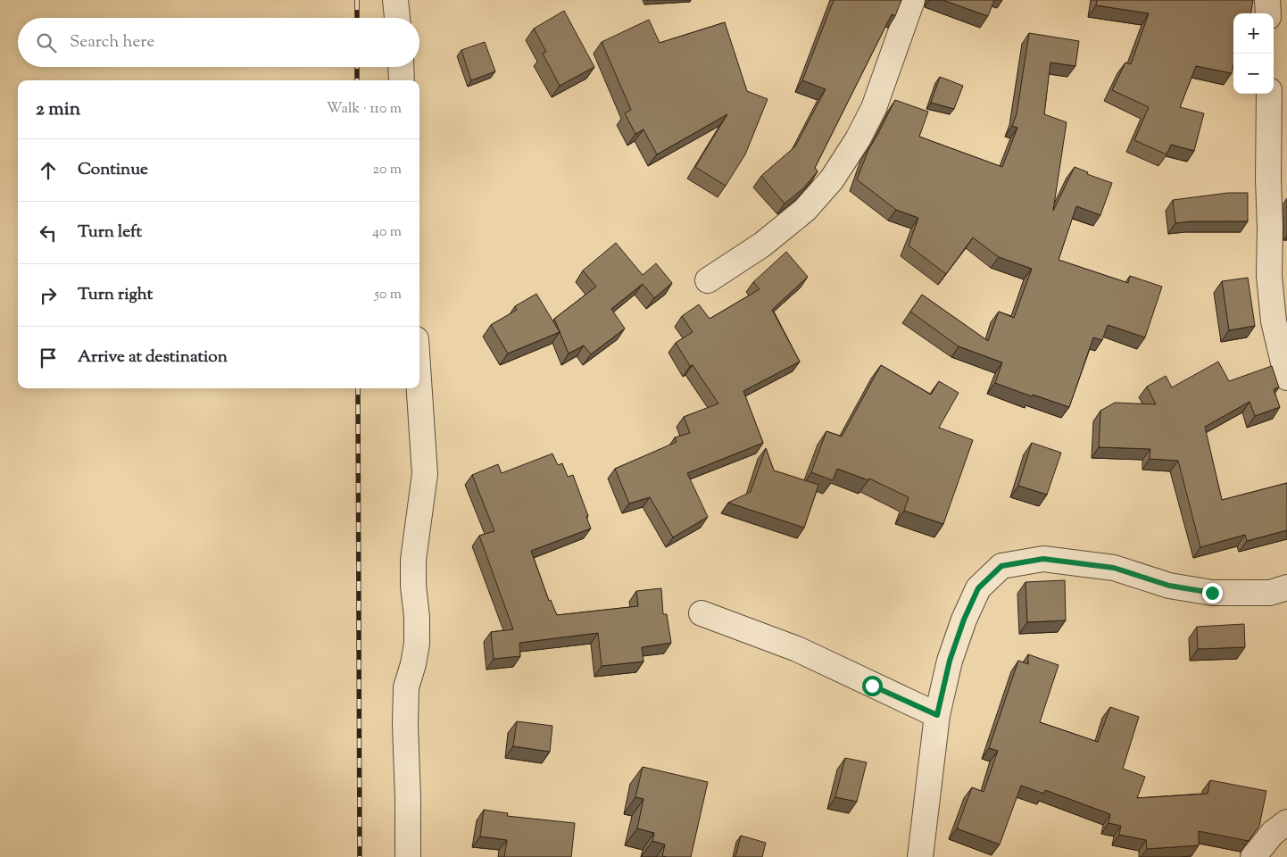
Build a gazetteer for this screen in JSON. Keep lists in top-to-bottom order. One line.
{"page":{"map_buttons":["+","−"],"search":"Search here","heading":["2 min","Walk · 110 m"],"list":[["Continue","20 m"],["Turn left","40 m"],["Turn right","50 m"],"Arrive at destination"]}}
